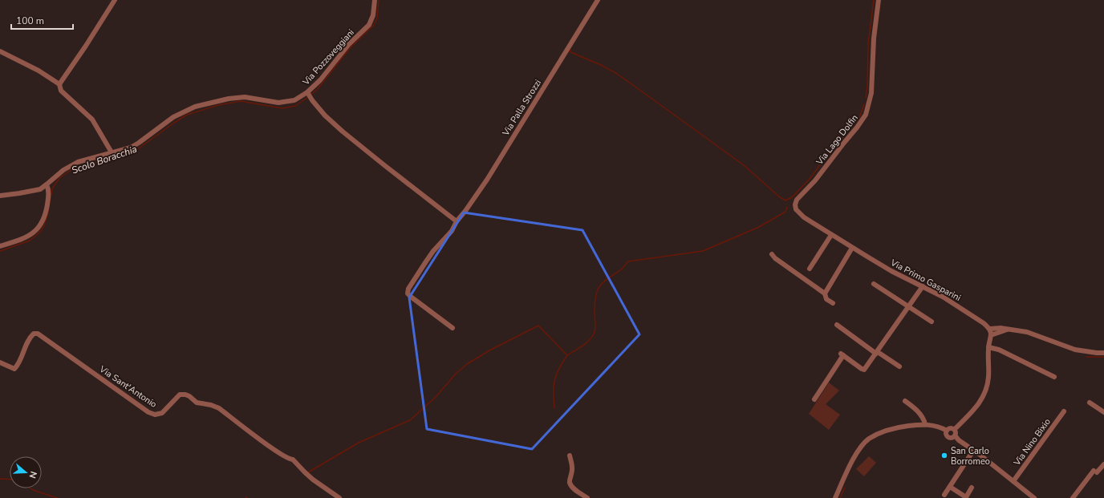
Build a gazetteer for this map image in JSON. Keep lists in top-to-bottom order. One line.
{"streets":{"street":["Via Pozzoveggiani","Via Palla Strozzi","Via Lago Dolfin","Via Primo Gasparini","Via Sant'Antonio","Via Nino Bixio"]},"crossings":[["Via Lago Dolfin","Via Primo Gasparini"]],"water":["Scolo Boracchia"],"places":["San Carlo Borromeo"],"scale_bar":"100 m","north":"right"}
